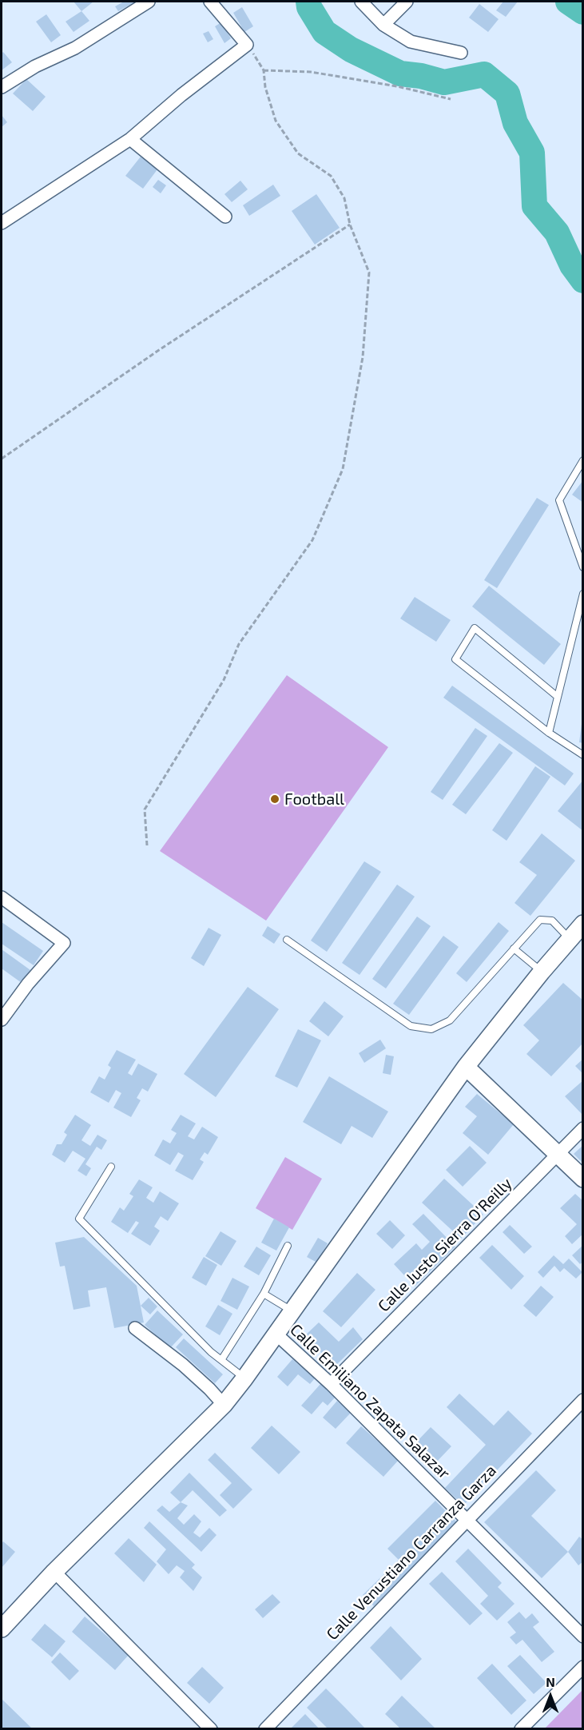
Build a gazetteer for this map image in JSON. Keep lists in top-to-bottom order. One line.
{"streets":{"street":["Calle Justo Sierra O'Reilly","Calle Emiliano Zapata Salazar","Calle Venustiano Carranza Garza"]},"crossings":[["Calle Justo Sierra O'Reilly","Calle Emiliano Zapata Salazar"],["Calle Emiliano Zapata Salazar","Calle Venustiano Carranza Garza"]],"places":["Football"],"north":"top"}
